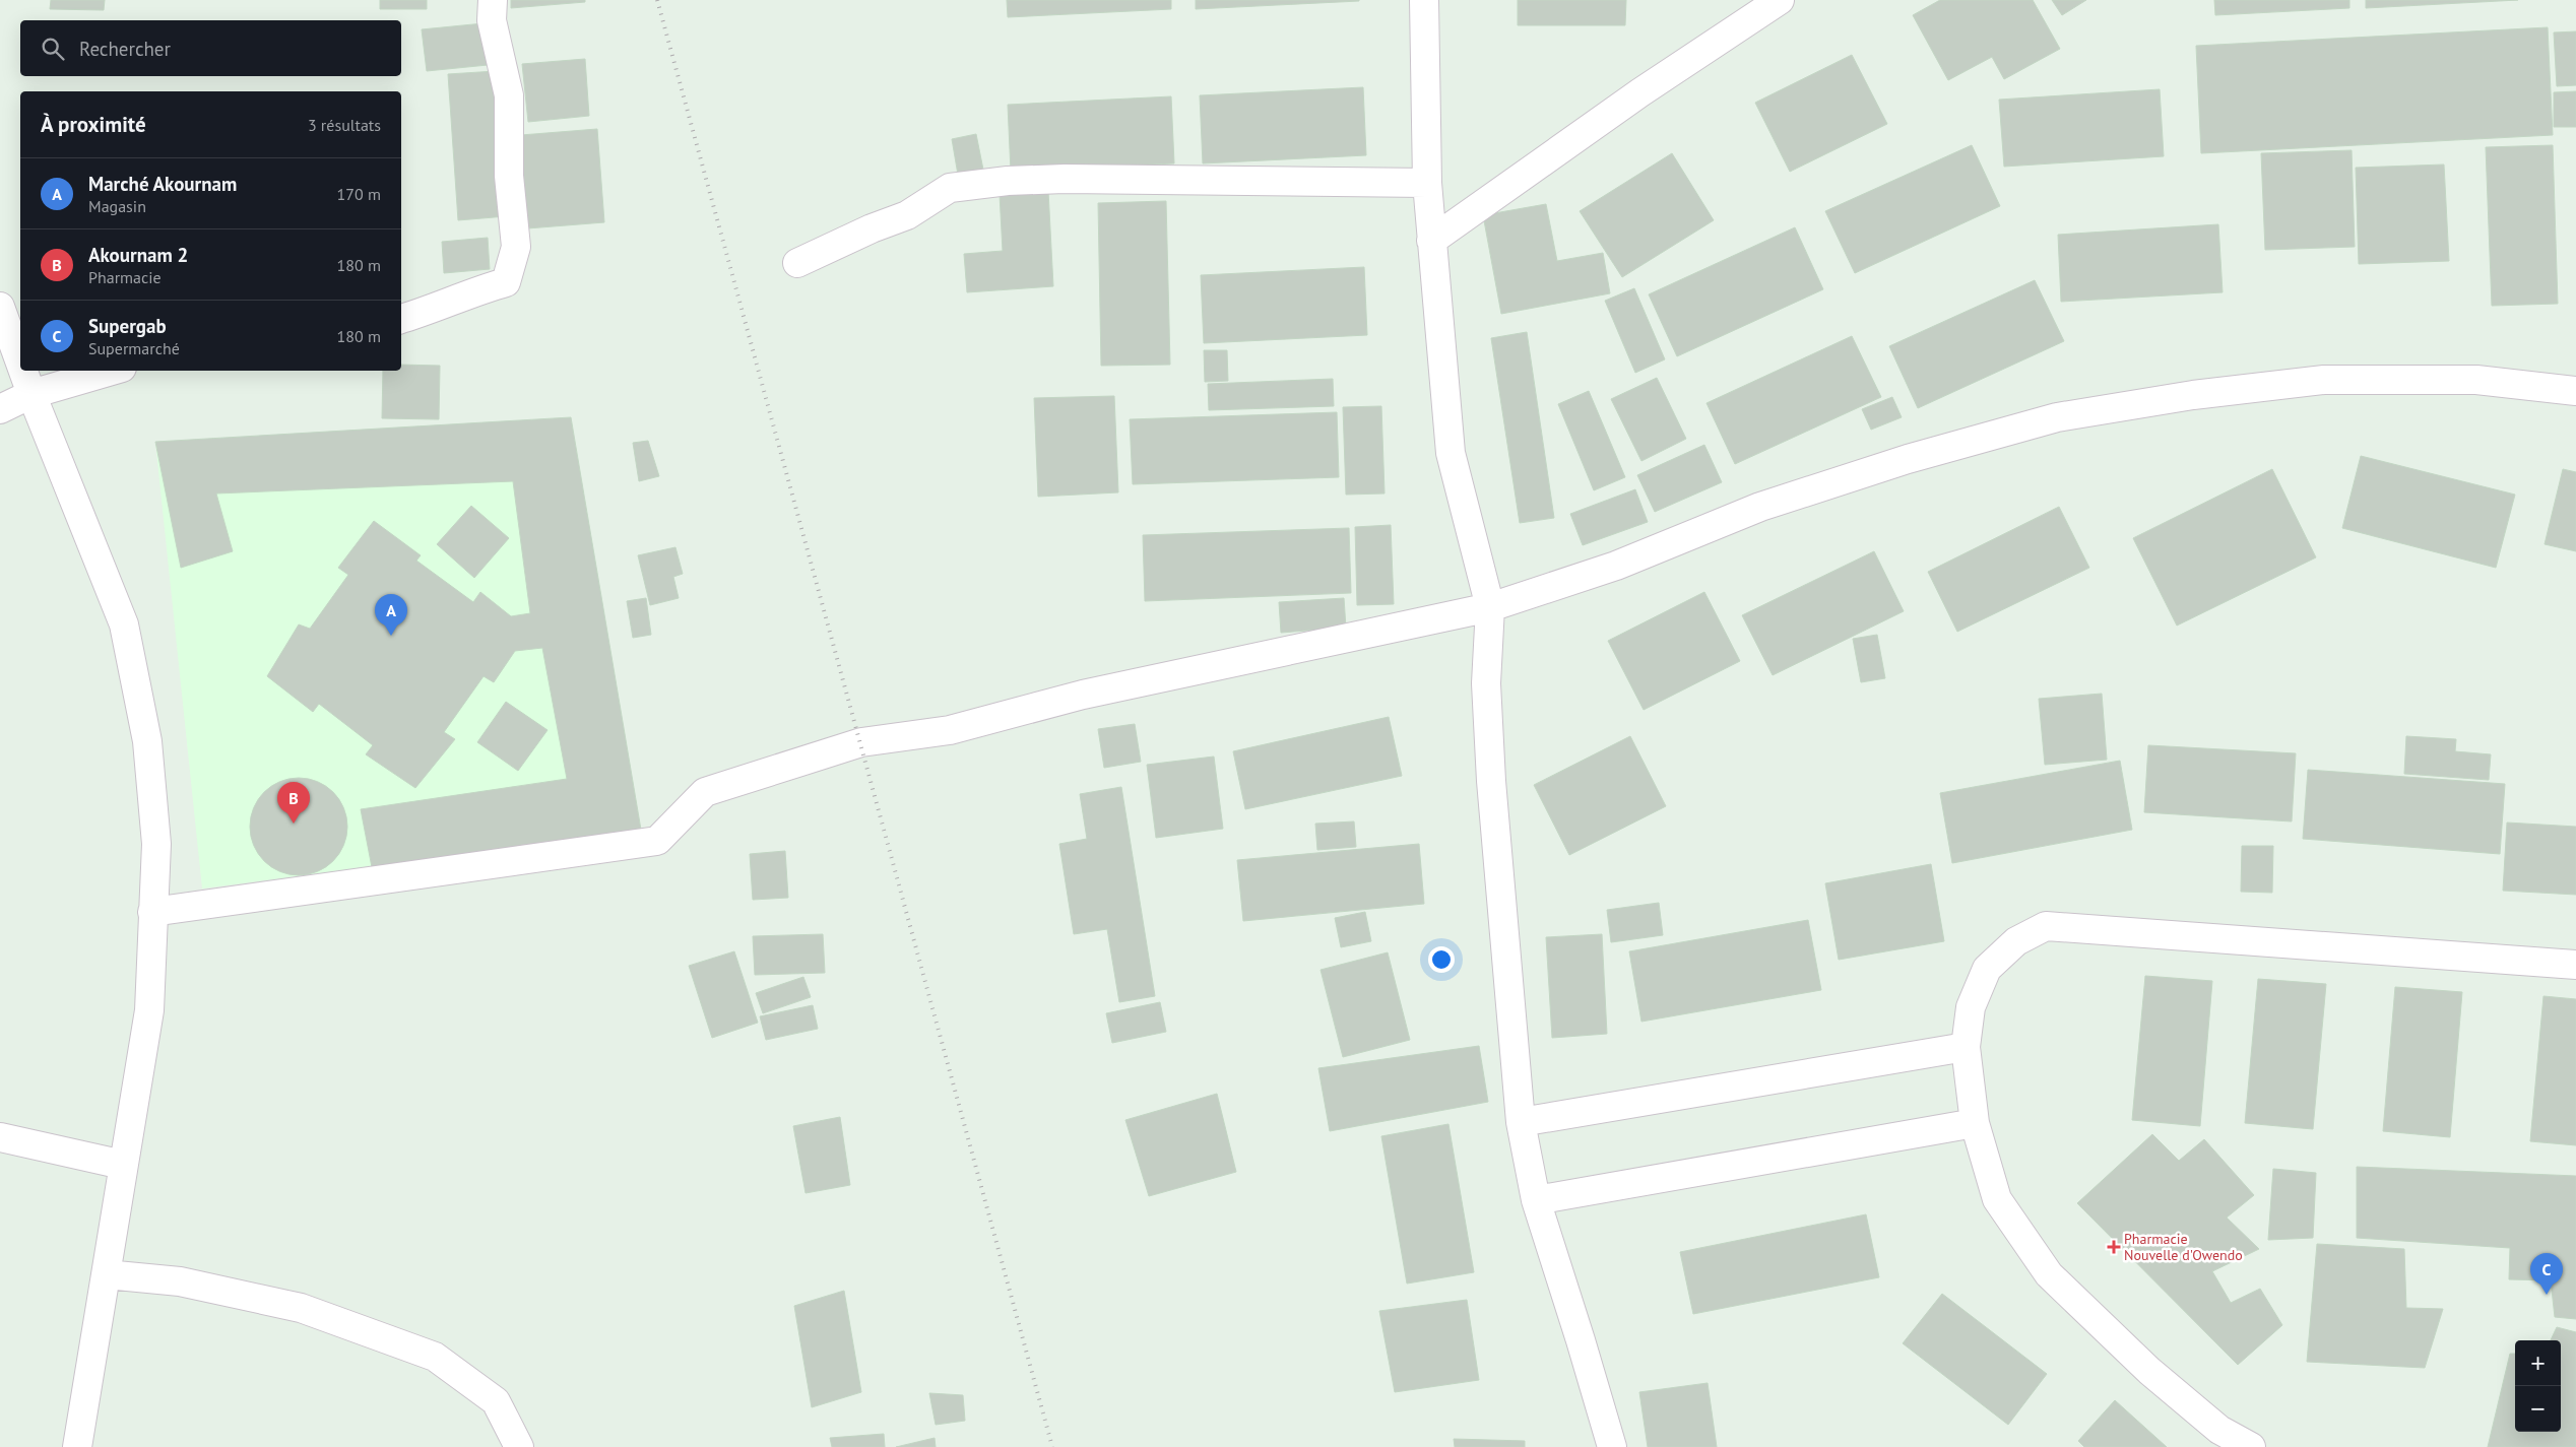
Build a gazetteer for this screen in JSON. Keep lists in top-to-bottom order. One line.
{"places":{"health":["Pharmacie Nouvelle d'Owendo"]},"page":{"search":"Rechercher","heading":["À proximité","3 résultats"],"list":[{"mark":"A","name":"Marché Akournam","note":"Magasin","value":"170 m"},{"mark":"B","name":"Akournam 2","note":"Pharmacie","value":"180 m"},{"mark":"C","name":"Supergab","note":"Supermarché","value":"180 m"}],"pins":["A","B","C"],"map_buttons":["+","−"]}}
